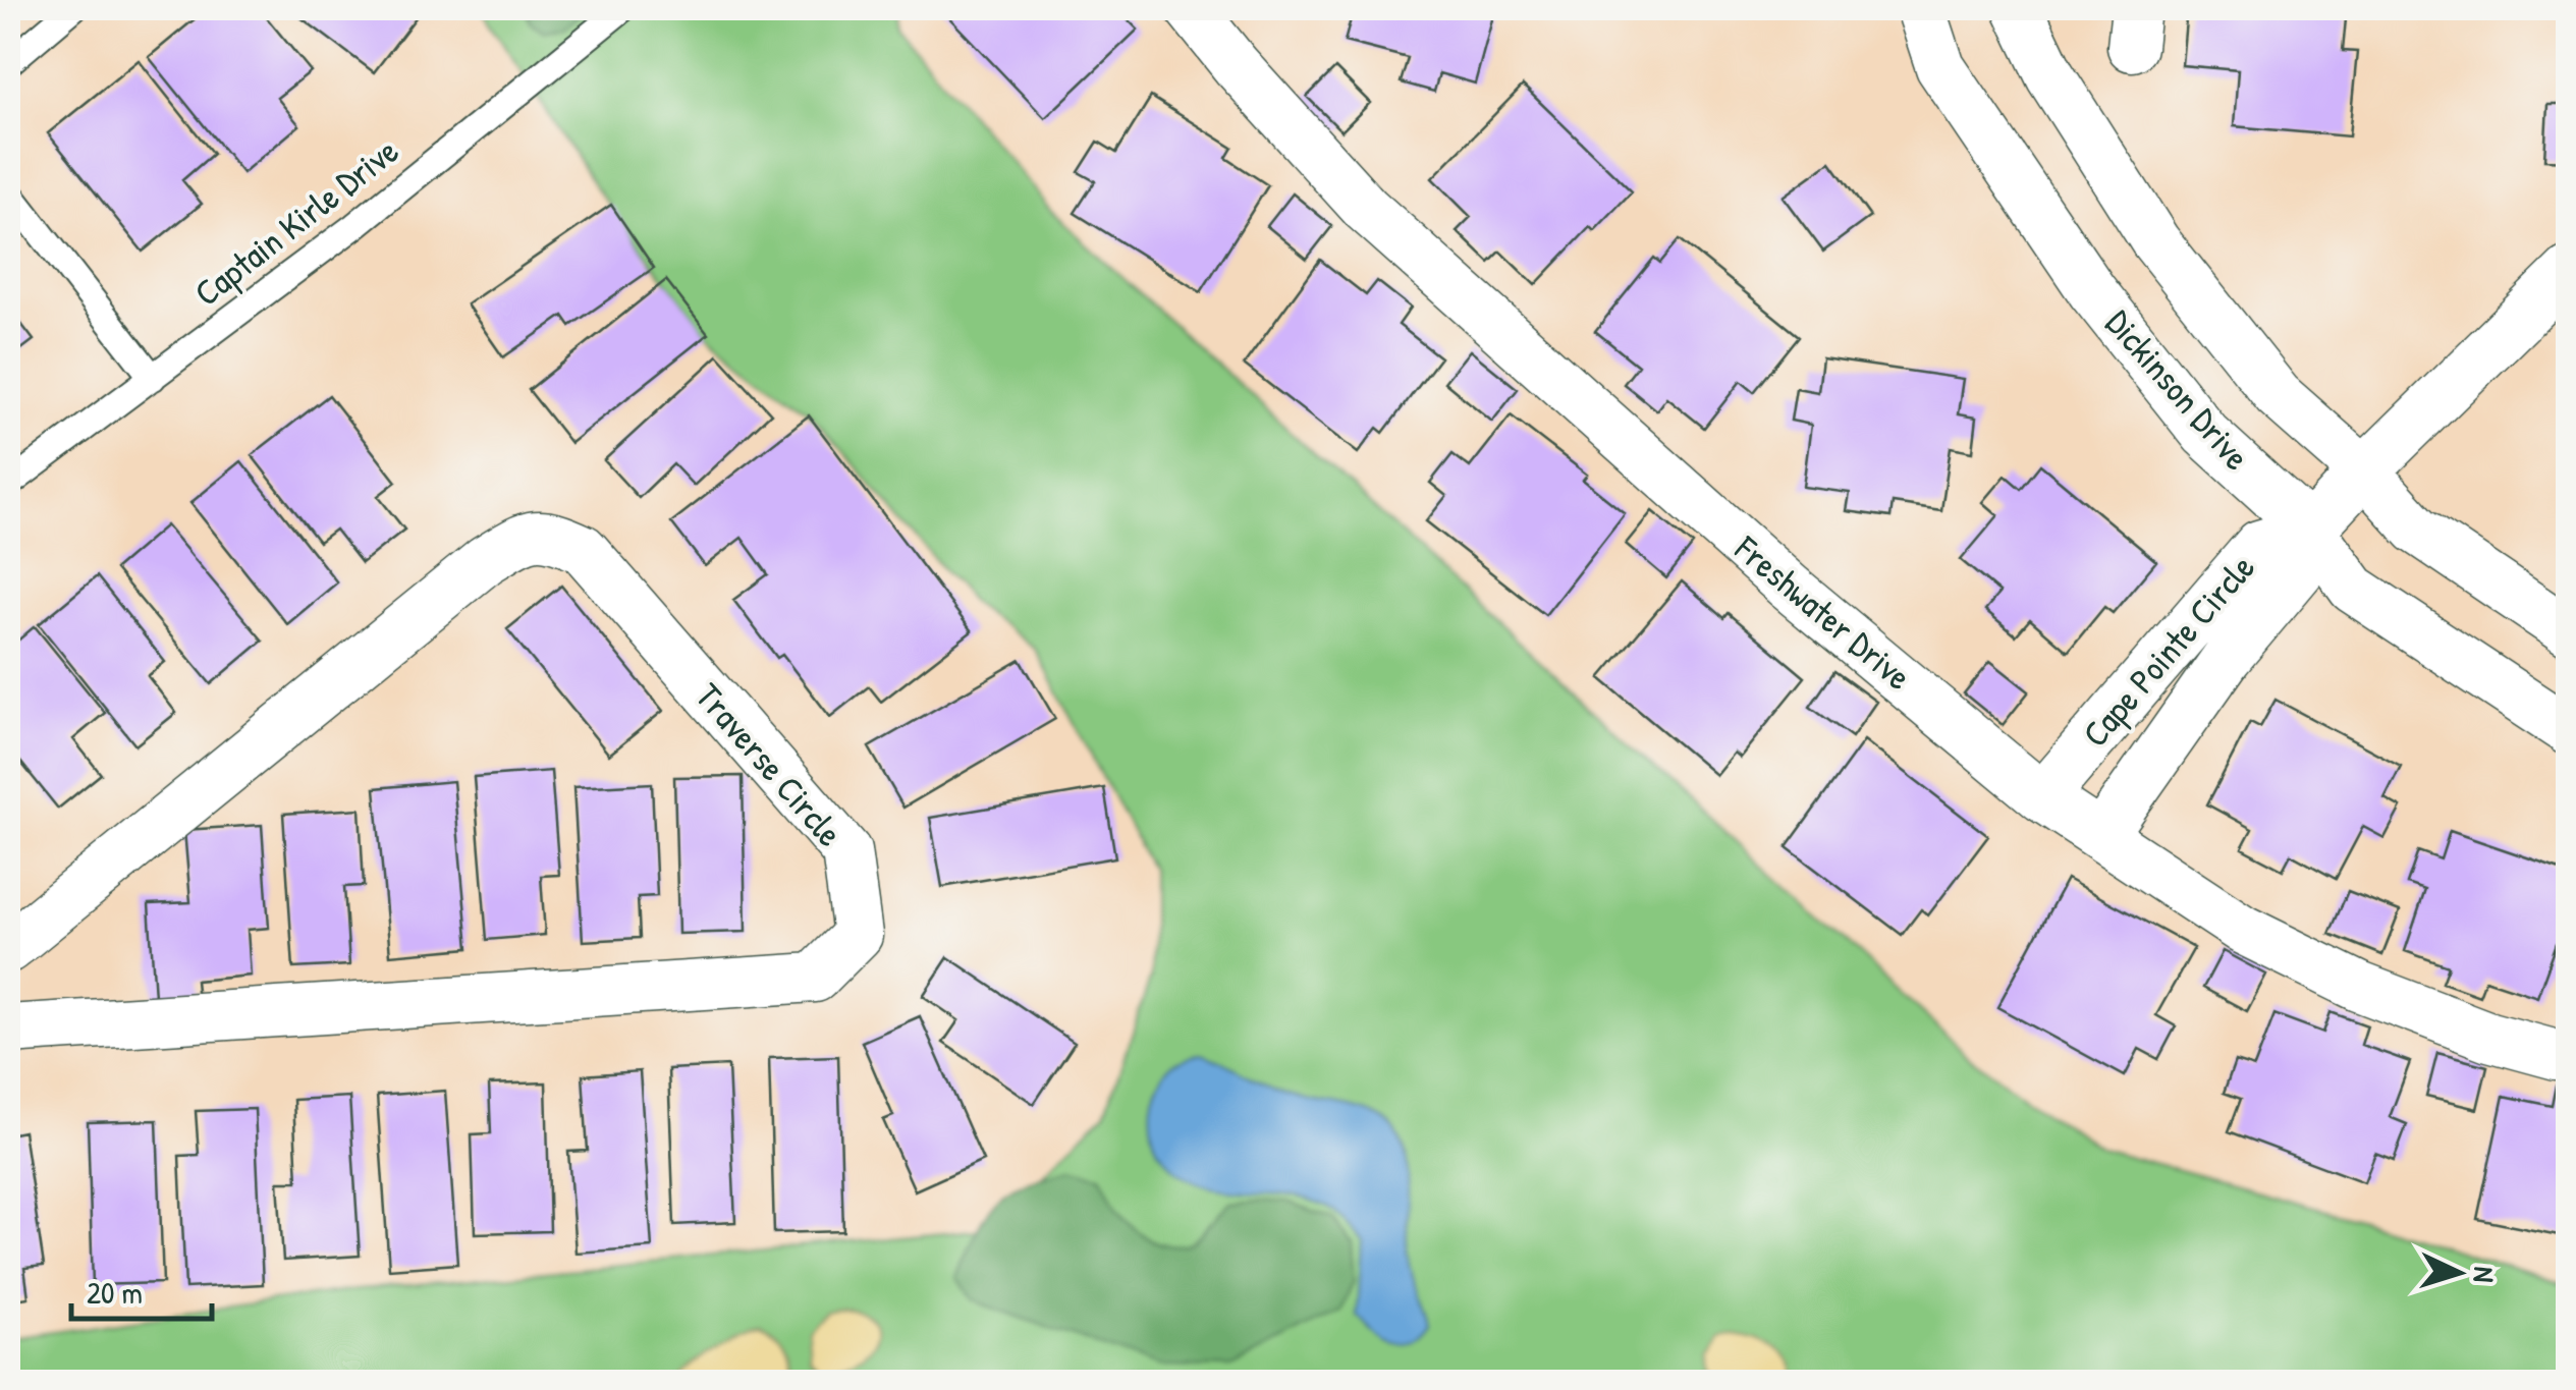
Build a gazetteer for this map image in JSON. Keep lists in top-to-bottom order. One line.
{"streets":{"street":["Dickinson Drive","Freshwater Drive","Cape Pointe Circle","Traverse Circle"],"lane":["Captain Kirle Drive"]},"crossings":[["Dickinson Drive","Cape Pointe Circle"],["Freshwater Drive","Cape Pointe Circle"]],"scale_bar":"20 m","north":"right"}
